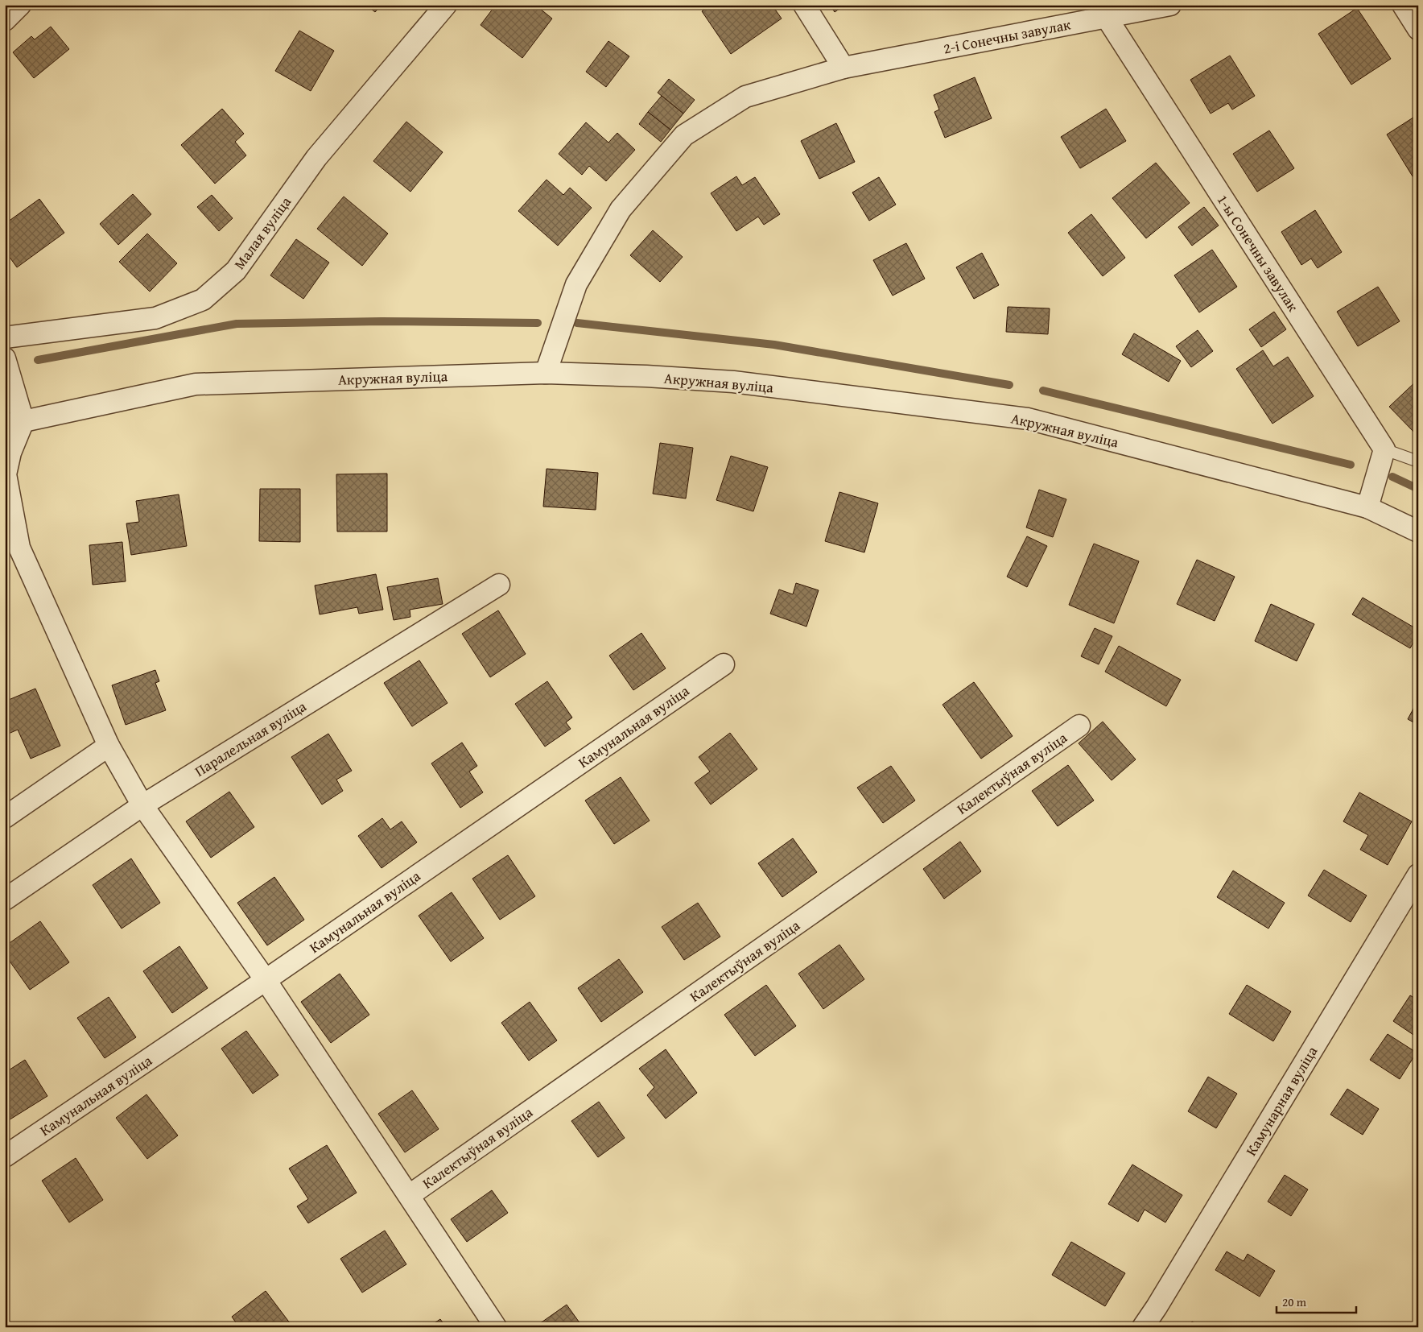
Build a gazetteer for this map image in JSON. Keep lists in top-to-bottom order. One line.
{"streets":{"street":["2-і Сонечны завулак","Малая вуліца","1-ы Сонечны завулак","Акружная вуліца","Камунальная вуліца","Паралельная вуліца","Калектыўная вуліца","Камунарная вуліца"]},"crossings":[["2-і Сонечны завулак","1-ы Сонечны завулак"],["2-і Сонечны завулак","Акружная вуліца"]],"scale_bar":"20 m"}
